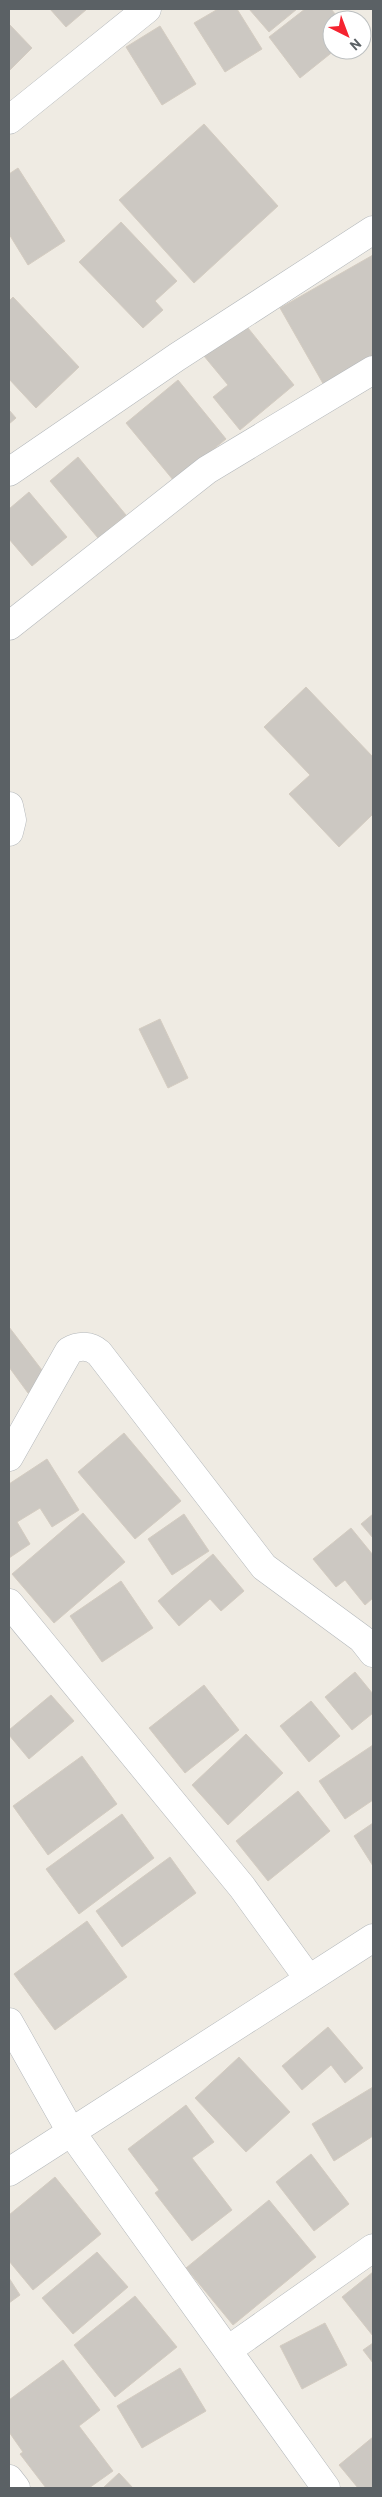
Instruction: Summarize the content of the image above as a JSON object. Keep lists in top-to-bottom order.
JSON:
{
  "north": "bottom right"
}
